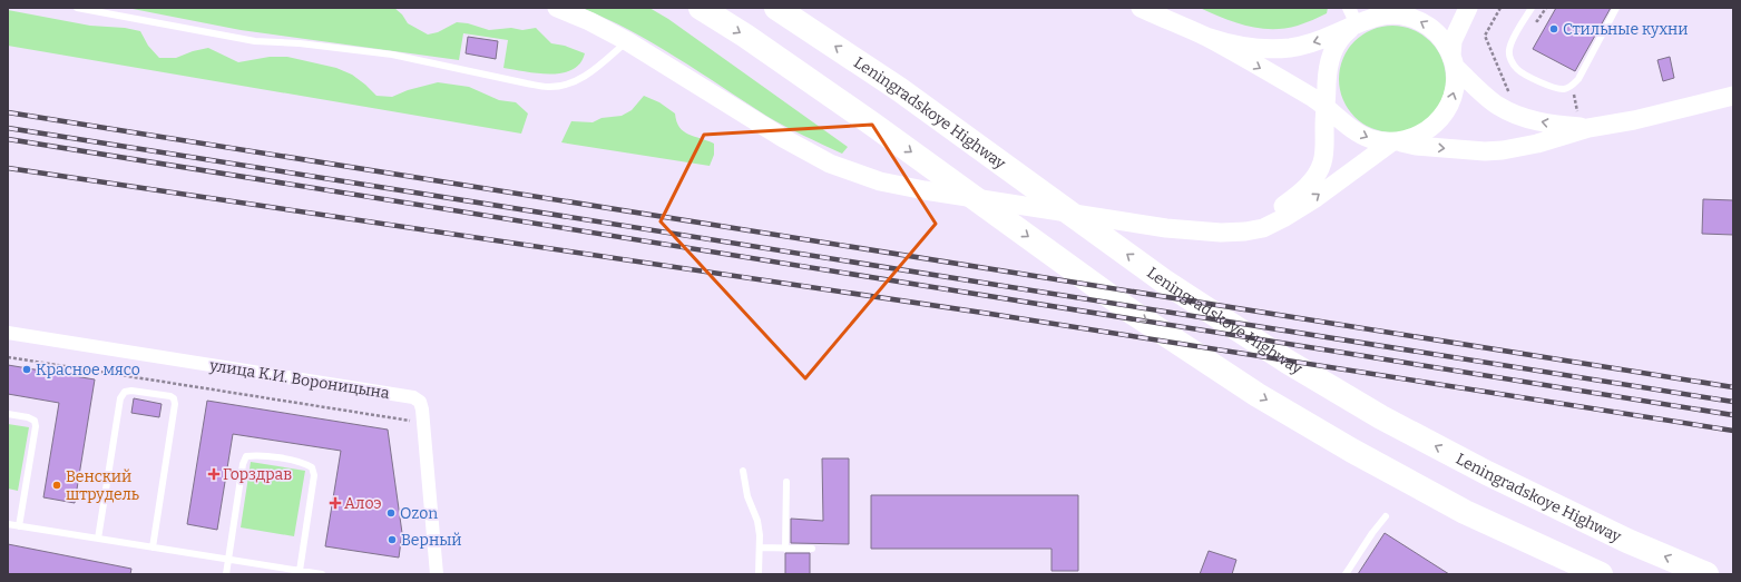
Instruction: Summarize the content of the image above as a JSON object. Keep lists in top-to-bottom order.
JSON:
{
  "streets": {
    "highway": ["Leningradskoye Highway"],
    "street": ["улица К.И. Вороницына"]
  },
  "places": {
    "other": [
      "Стильные кухни",
      "Красное мясо",
      "Венский штрудель",
      "Ozon",
      "Верный"
    ],
    "health": ["Горздрав", "Алоэ"]
  }
}
